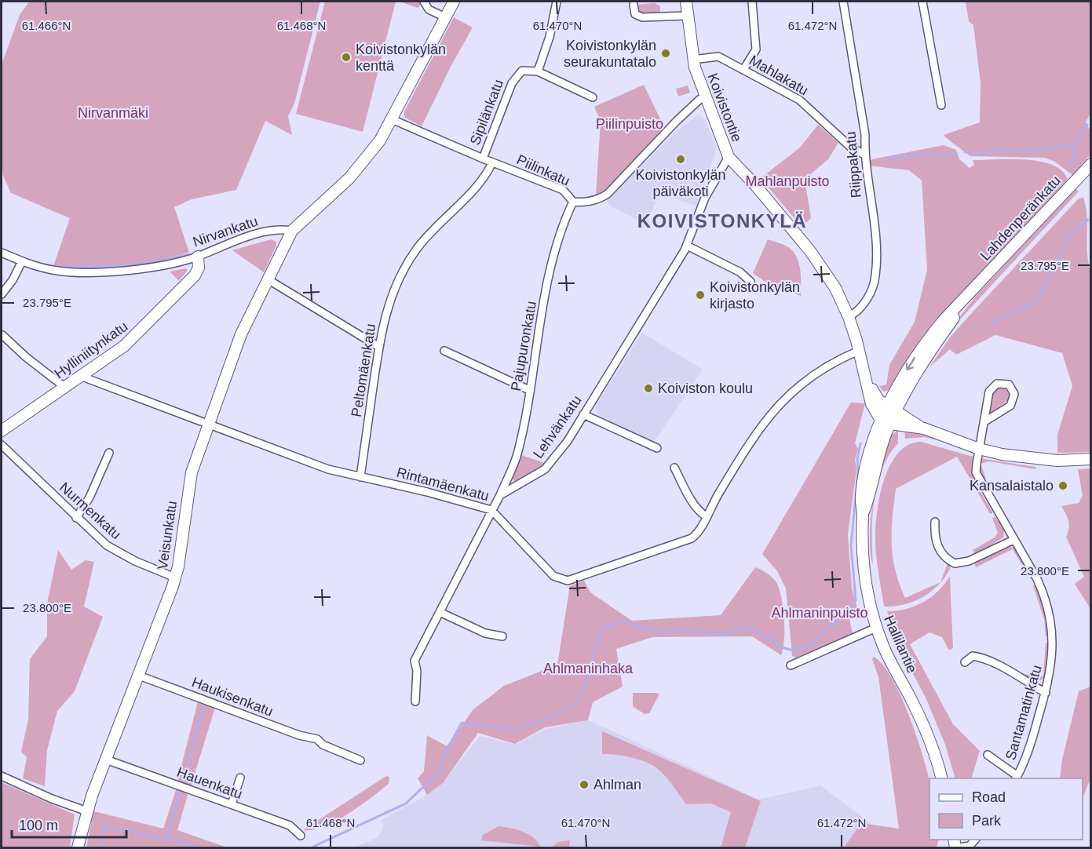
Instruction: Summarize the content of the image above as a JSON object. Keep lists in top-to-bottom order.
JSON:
{
  "streets": {
    "main road": [
      "Koivistontie",
      "Lahdenperänkatu",
      "Hylliniitynkatu",
      "Veisunkatu",
      "Hallilantie"
    ],
    "street": [
      "Mahlakatu",
      "Sipilänkatu",
      "Riippakatu",
      "Piilinkatu",
      "Nirvankatu",
      "Pajupuronkatu",
      "Peltomäenkatu",
      "Lehvänkatu",
      "Rintamäenkatu",
      "Nurmenkatu",
      "Haukisenkatu",
      "Santamatinkatu",
      "Hauenkatu"
    ]
  },
  "crossings": [
    ["Mahlakatu", "Koivistontie"],
    ["Mahlakatu", "Riippakatu"],
    ["Koivistontie", "Riippakatu"],
    ["Koivistontie", "Piilinkatu"],
    ["Koivistontie", "Lahdenperänkatu"],
    ["Koivistontie", "Lehvänkatu"],
    ["Koivistontie", "Rintamäenkatu"],
    ["Koivistontie", "Hallilantie"],
    ["Sipilänkatu", "Piilinkatu"],
    ["Piilinkatu", "Pajupuronkatu"],
    ["Piilinkatu", "Peltomäenkatu"],
    ["Lahdenperänkatu", "Hallilantie"],
    ["Nirvankatu", "Hylliniitynkatu"],
    ["Nirvankatu", "Veisunkatu"],
    ["Pajupuronkatu", "Lehvänkatu"],
    ["Hylliniitynkatu", "Rintamäenkatu"],
    ["Peltomäenkatu", "Rintamäenkatu"],
    ["Lehvänkatu", "Rintamäenkatu"],
    ["Rintamäenkatu", "Veisunkatu"],
    ["Nurmenkatu", "Veisunkatu"],
    ["Veisunkatu", "Haukisenkatu"],
    ["Veisunkatu", "Hauenkatu"]
  ],
  "districts": ["KOIVISTONKYLÄ"],
  "parks": [
    "Nirvanmäki",
    "Piilinpuisto",
    "Mahlanpuisto",
    "Ahlmaninpuisto",
    "Ahlmaninhaka"
  ],
  "places": [
    "Koivistonkylän seurakuntatalo",
    "Koivistonkylän kenttä",
    "Koivistonkylän päiväkoti",
    "Koivistonkylän kirjasto",
    "Koiviston koulu",
    "Kansalaistalo",
    "Ahlman"
  ],
  "legend": ["Road", "Park"],
  "scale_bar": "100 m",
  "coordinates": [
    "61.466°N",
    "61.468°N",
    "61.470°N",
    "61.472°N",
    "23.795°E",
    "23.800°E"
  ]
}
